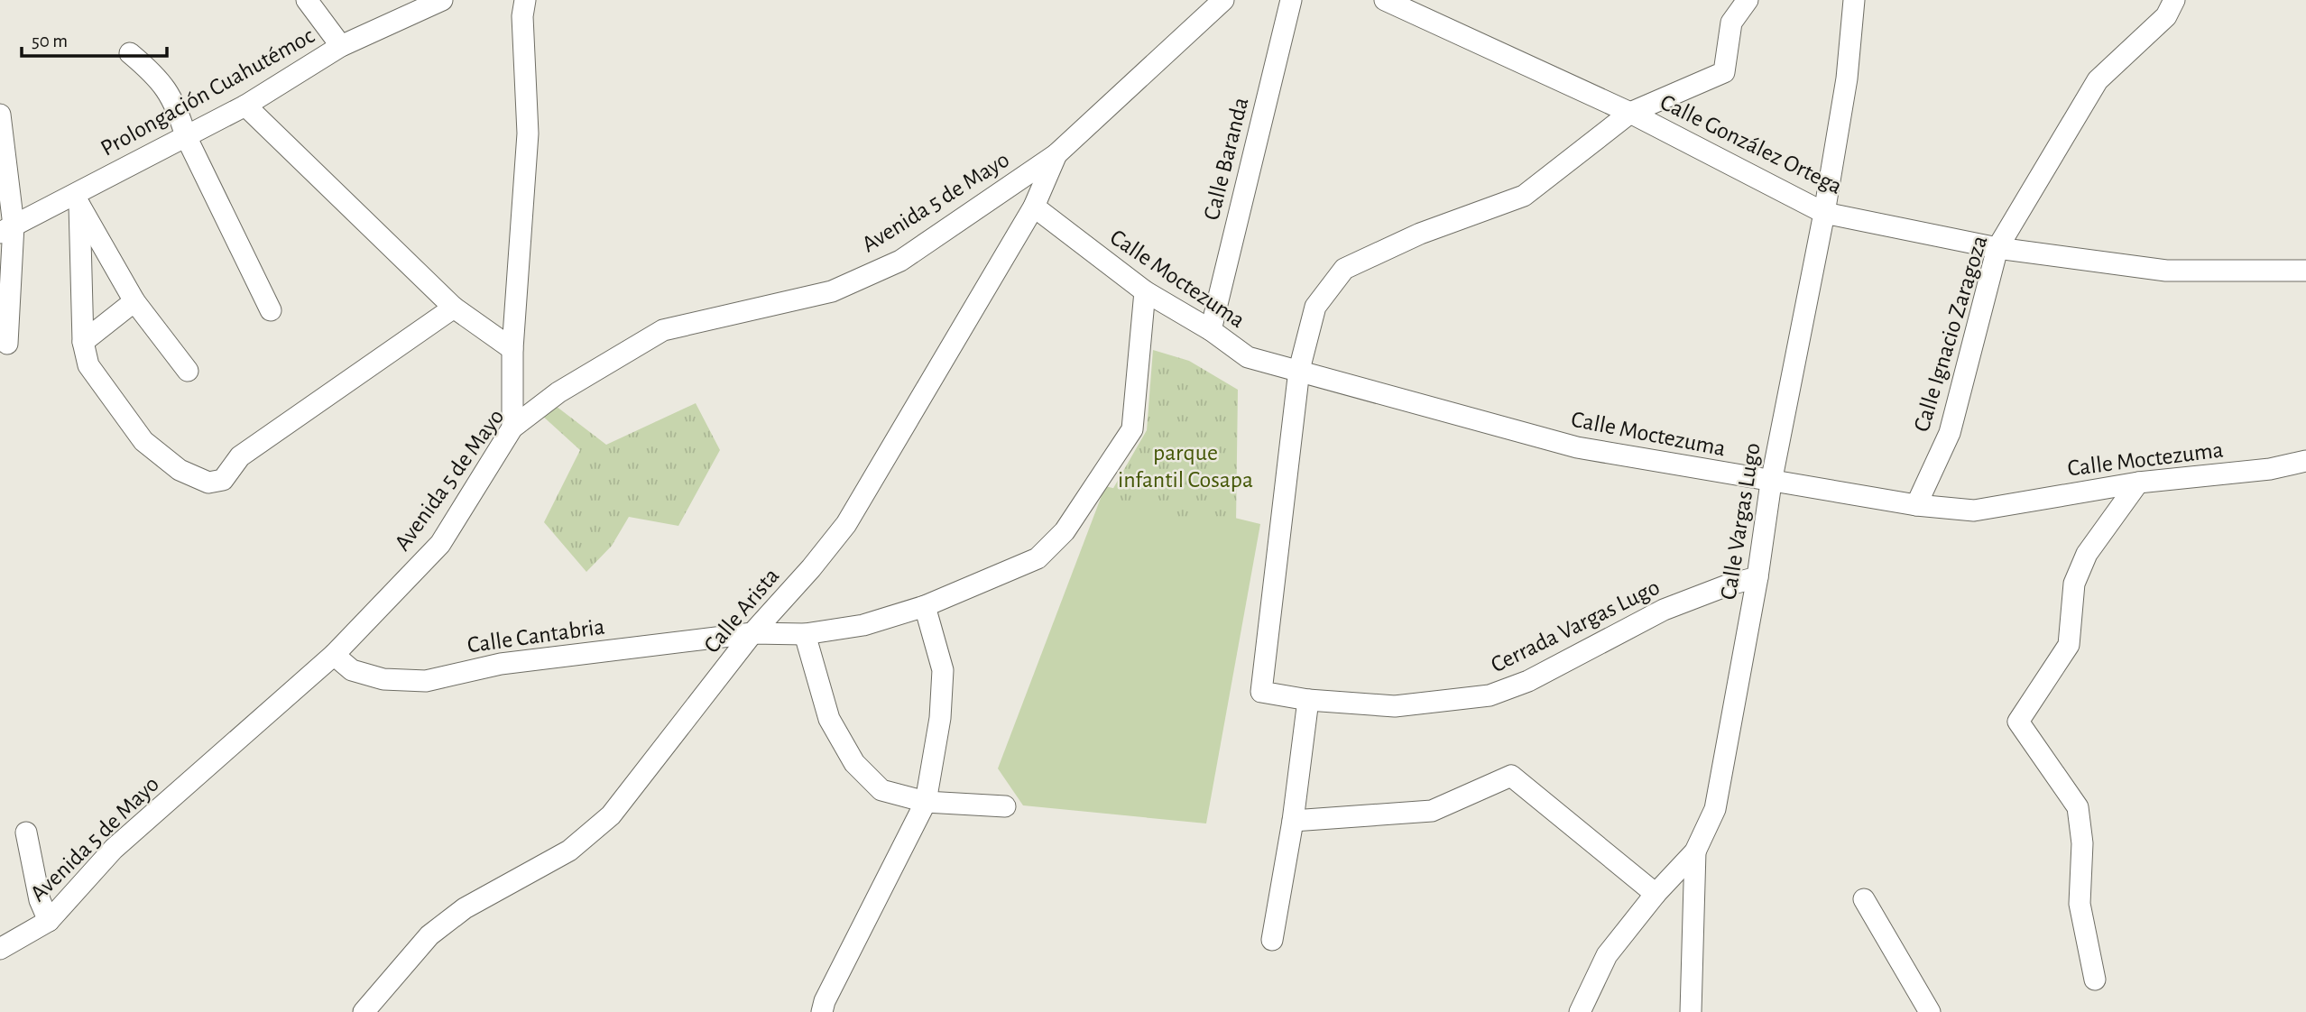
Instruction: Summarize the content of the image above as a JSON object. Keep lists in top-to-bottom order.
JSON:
{
  "streets": {
    "street": [
      "Prolongación Cuahutémoc",
      "Calle González Ortega",
      "Calle Baranda",
      "Avenida 5 de Mayo",
      "Calle Moctezuma",
      "Calle Ignacio Zaragoza",
      "Calle Vargas Lugo",
      "Calle Arista",
      "Cerrada Vargas Lugo",
      "Calle Cantabria"
    ]
  },
  "crossings": [
    ["Calle González Ortega", "Calle Ignacio Zaragoza"],
    ["Calle González Ortega", "Calle Vargas Lugo"],
    ["Calle Baranda", "Calle Moctezuma"],
    ["Avenida 5 de Mayo", "Calle Arista"],
    ["Avenida 5 de Mayo", "Calle Cantabria"],
    ["Calle Moctezuma", "Calle Ignacio Zaragoza"],
    ["Calle Moctezuma", "Calle Vargas Lugo"],
    ["Calle Moctezuma", "Calle Arista"],
    ["Calle Moctezuma", "Cerrada Vargas Lugo"],
    ["Calle Moctezuma", "Calle Cantabria"],
    ["Calle Vargas Lugo", "Cerrada Vargas Lugo"],
    ["Calle Arista", "Calle Cantabria"]
  ],
  "parks": ["parque infantil Cosapa"],
  "scale_bar": "50 m"
}
